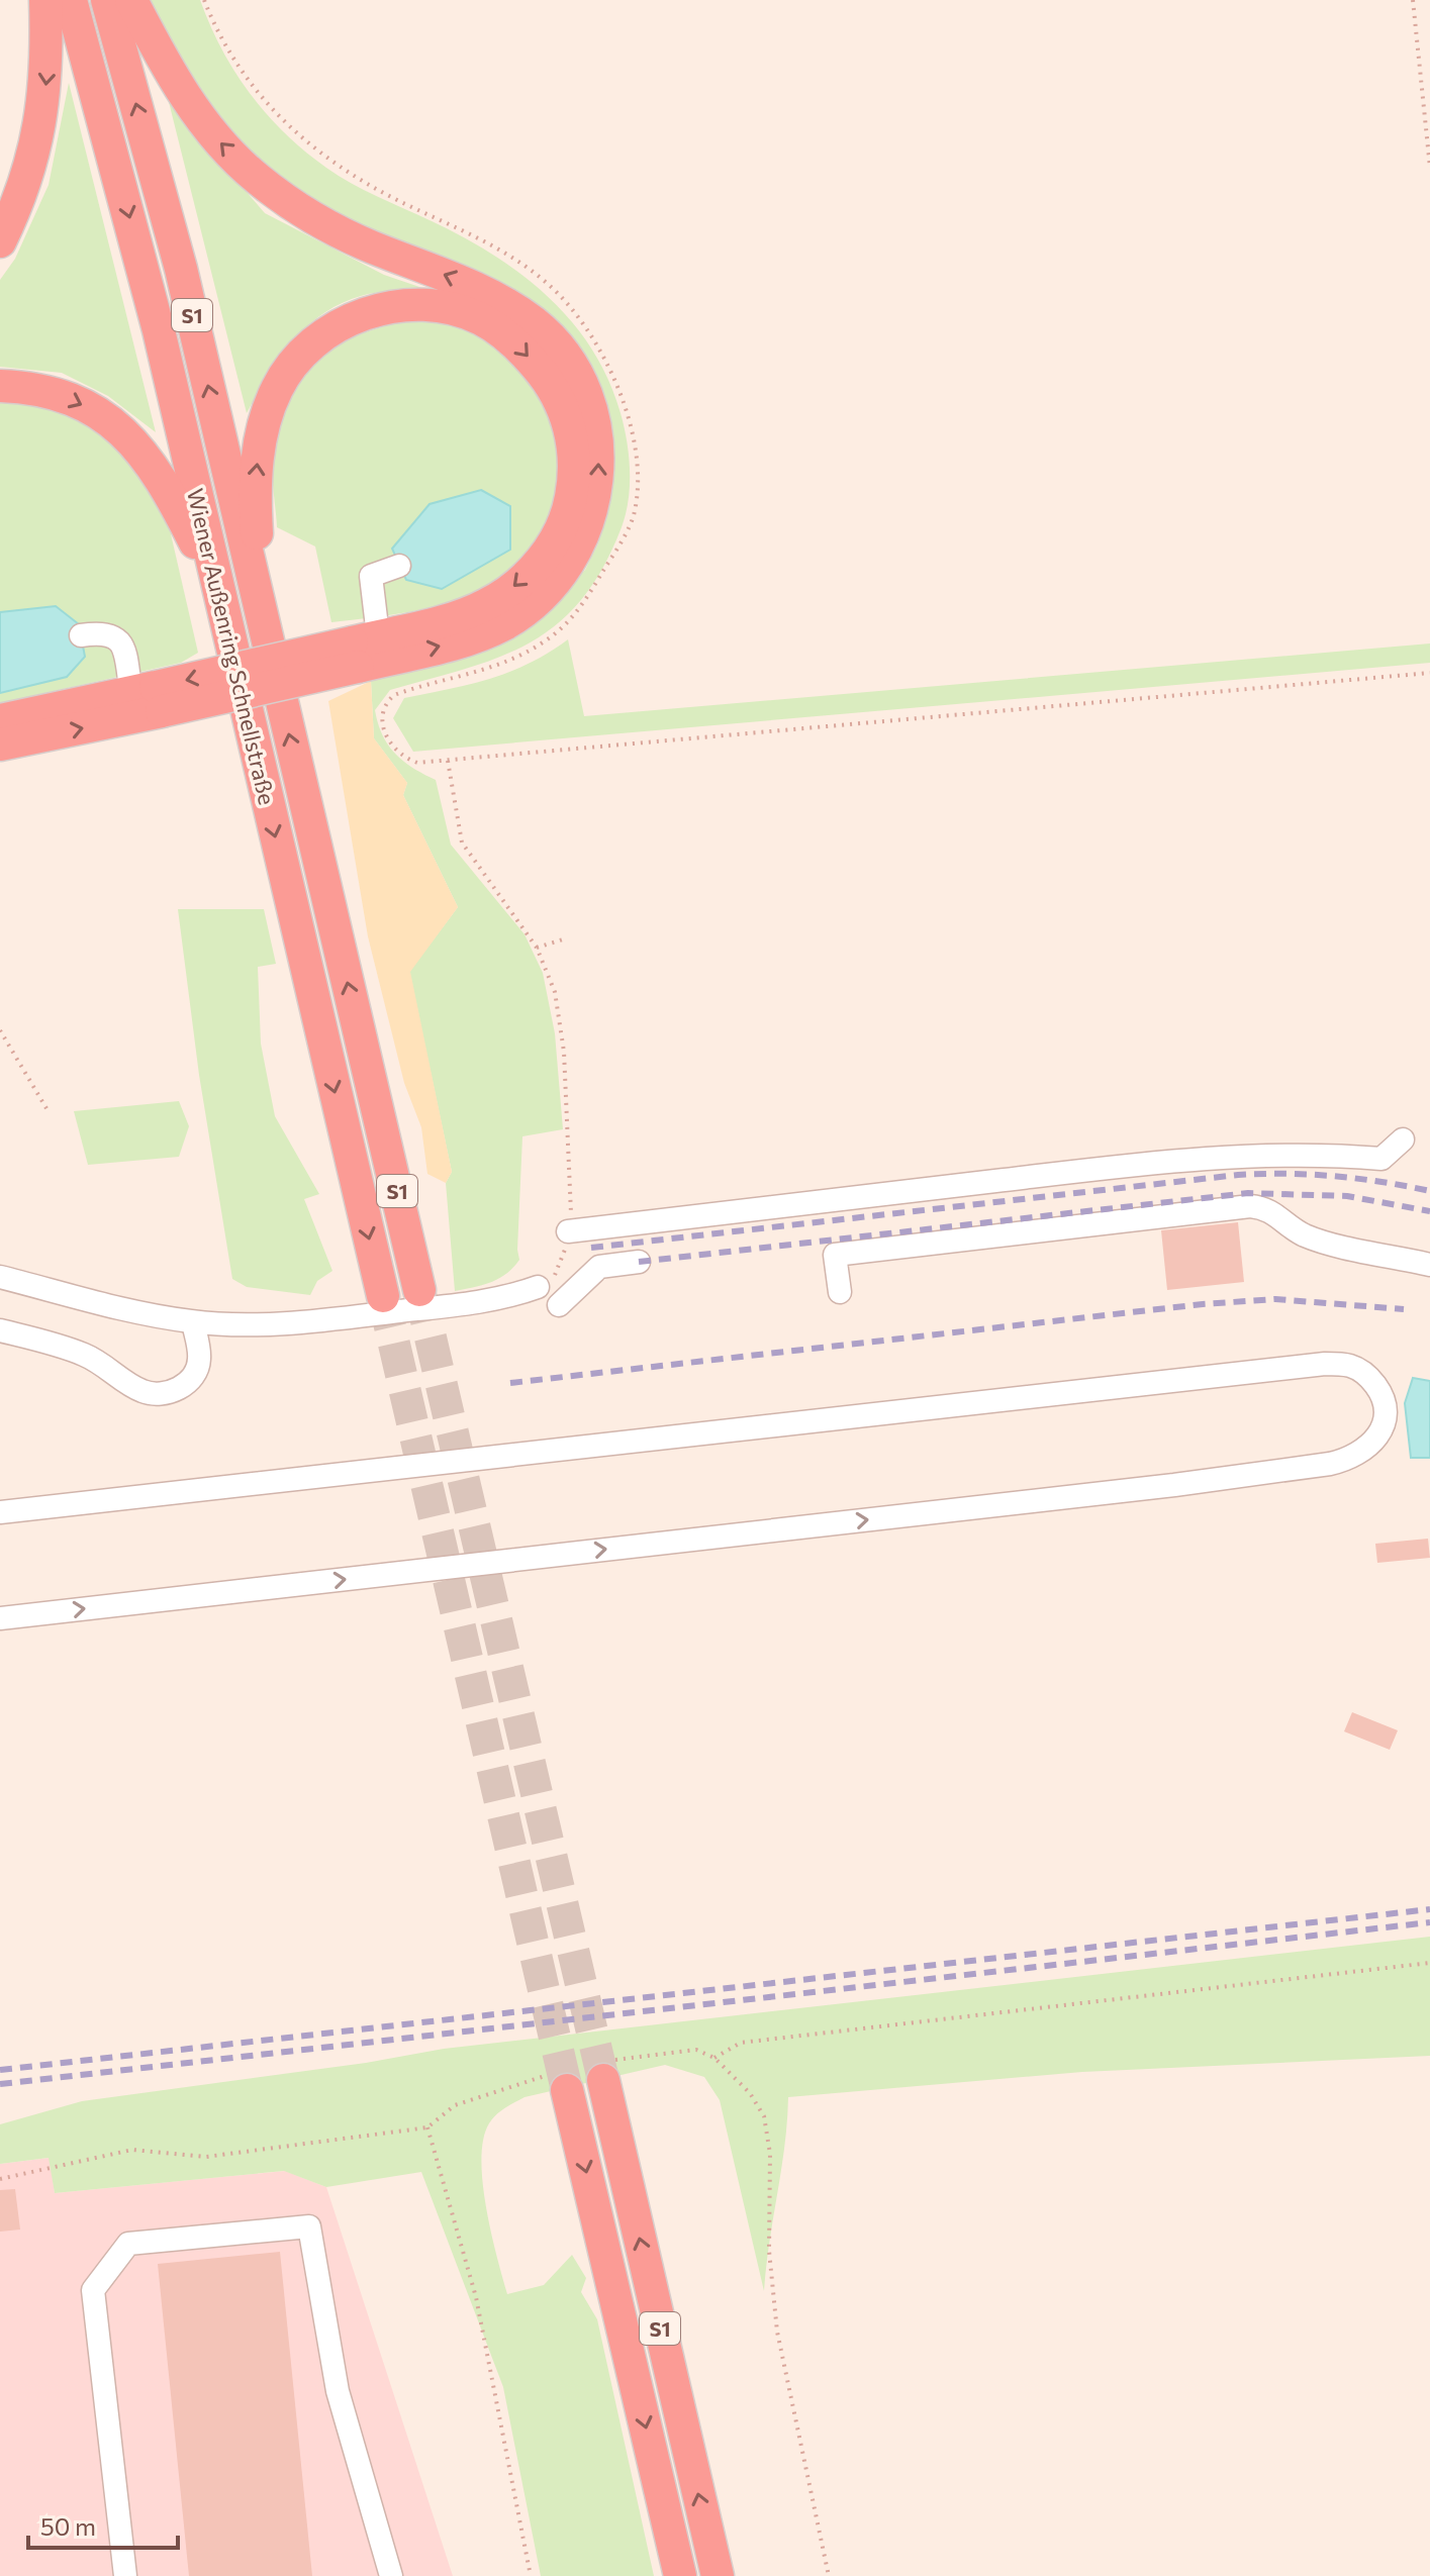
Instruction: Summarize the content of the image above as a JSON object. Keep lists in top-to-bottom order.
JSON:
{
  "streets": {
    "highway": ["S1", "Wiener Außenring Schnellstraße"]
  },
  "scale_bar": "50 m"
}
